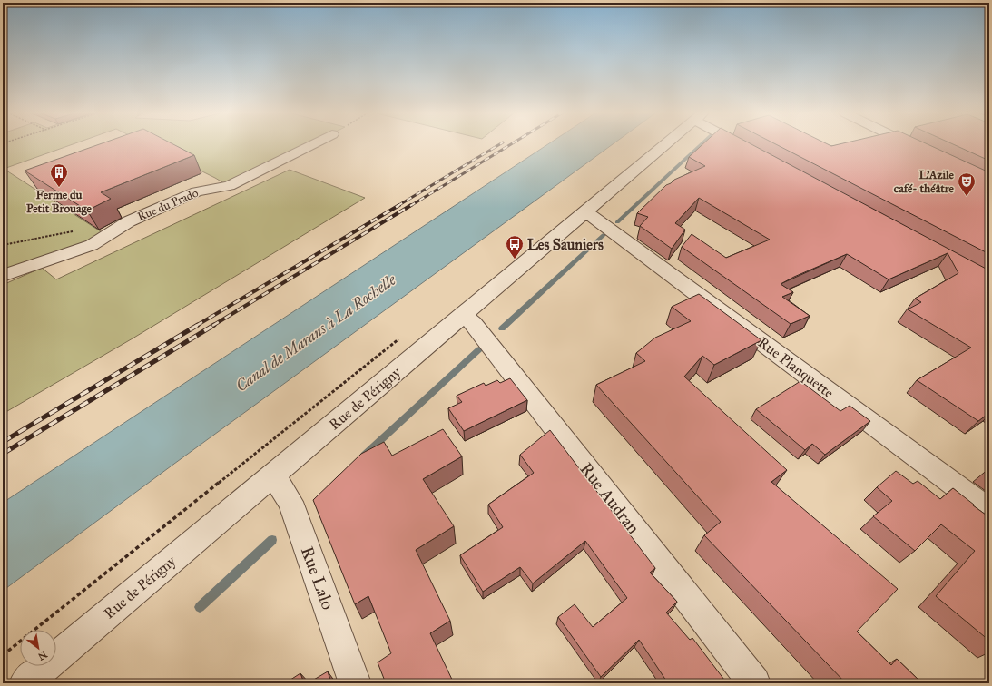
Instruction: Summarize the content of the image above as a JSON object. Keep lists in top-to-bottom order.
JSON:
{
  "streets": {
    "street": [
      "Rue du Prado",
      "Rue Planquette",
      "Rue de Périgny",
      "Rue Audran",
      "Rue Lalo"
    ]
  },
  "crossings": [
    ["Rue Planquette", "Rue de Périgny"],
    ["Rue de Périgny", "Rue Audran"],
    ["Rue de Périgny", "Rue Lalo"]
  ],
  "water": ["Canal de Marans à La Rochelle"],
  "places": {
    "building": ["Ferme du Petit Brouage"],
    "theatre": ["L'Azile café- théâtre"],
    "bus stop": ["Les Sauniers"]
  },
  "north": "bottom right"
}
